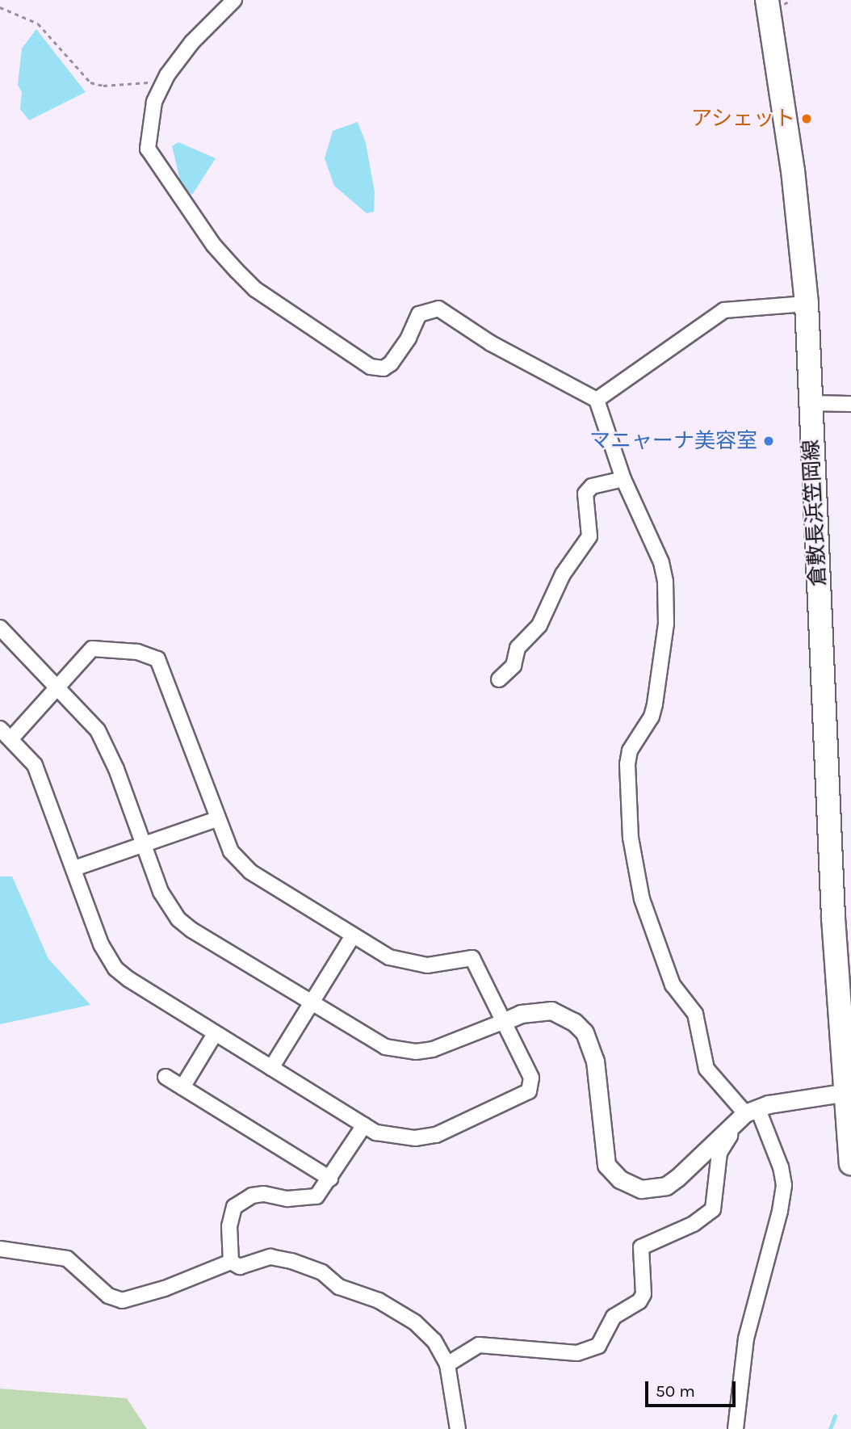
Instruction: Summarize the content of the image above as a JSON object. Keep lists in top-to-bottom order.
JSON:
{
  "streets": {
    "main road": ["倉敷長浜笠岡線"]
  },
  "places": ["アシェット", "マニャーナ美容室"],
  "scale_bar": "50 m"
}
